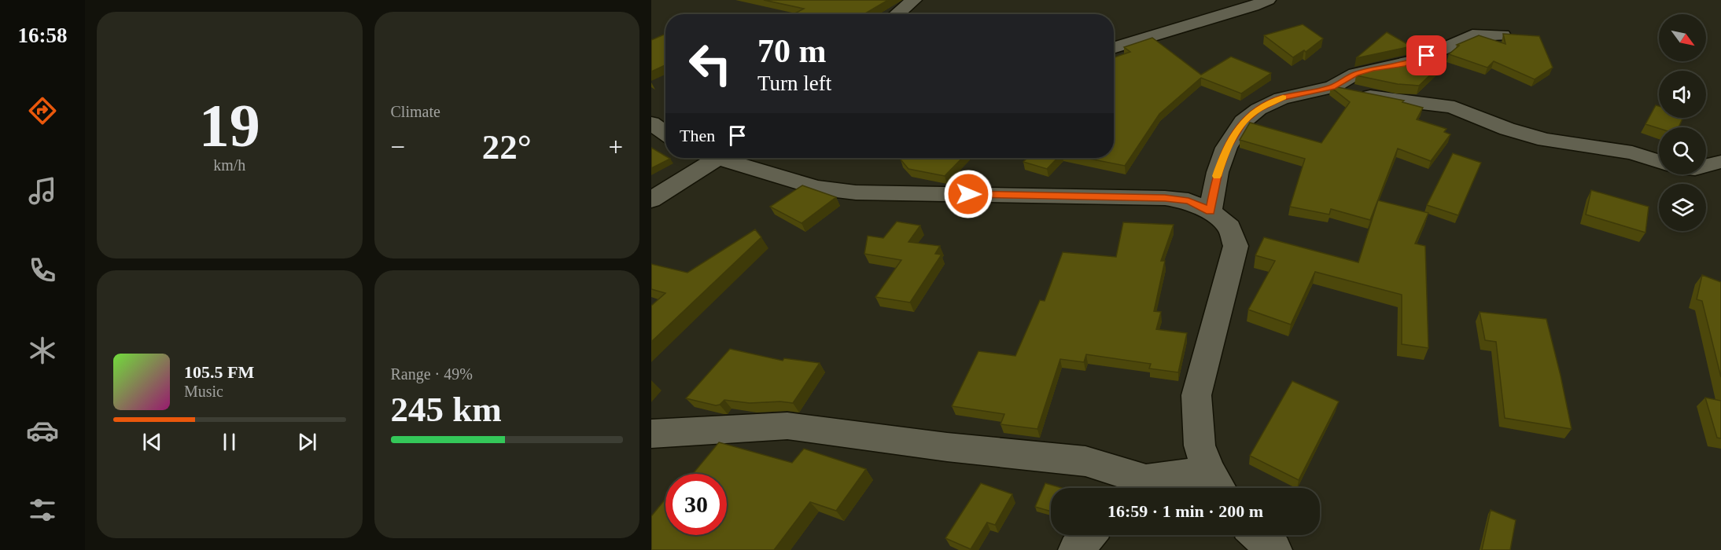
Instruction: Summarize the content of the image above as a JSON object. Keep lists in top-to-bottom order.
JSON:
{
  "north": "bottom right",
  "page": {
    "tabs": "16:58",
    "tile": [
      ["19", "km/h"],
      "Climate",
      ["Range · 49%", "245 km"]
    ],
    "turn": ["70 m", "Turn left"],
    "then": "Then",
    "heat": ["−", "22°", "+"],
    "song": ["105.5 FM", "Music"],
    "limit": "30",
    "trip": "16:59 · 1 min · 200 m"
  }
}
